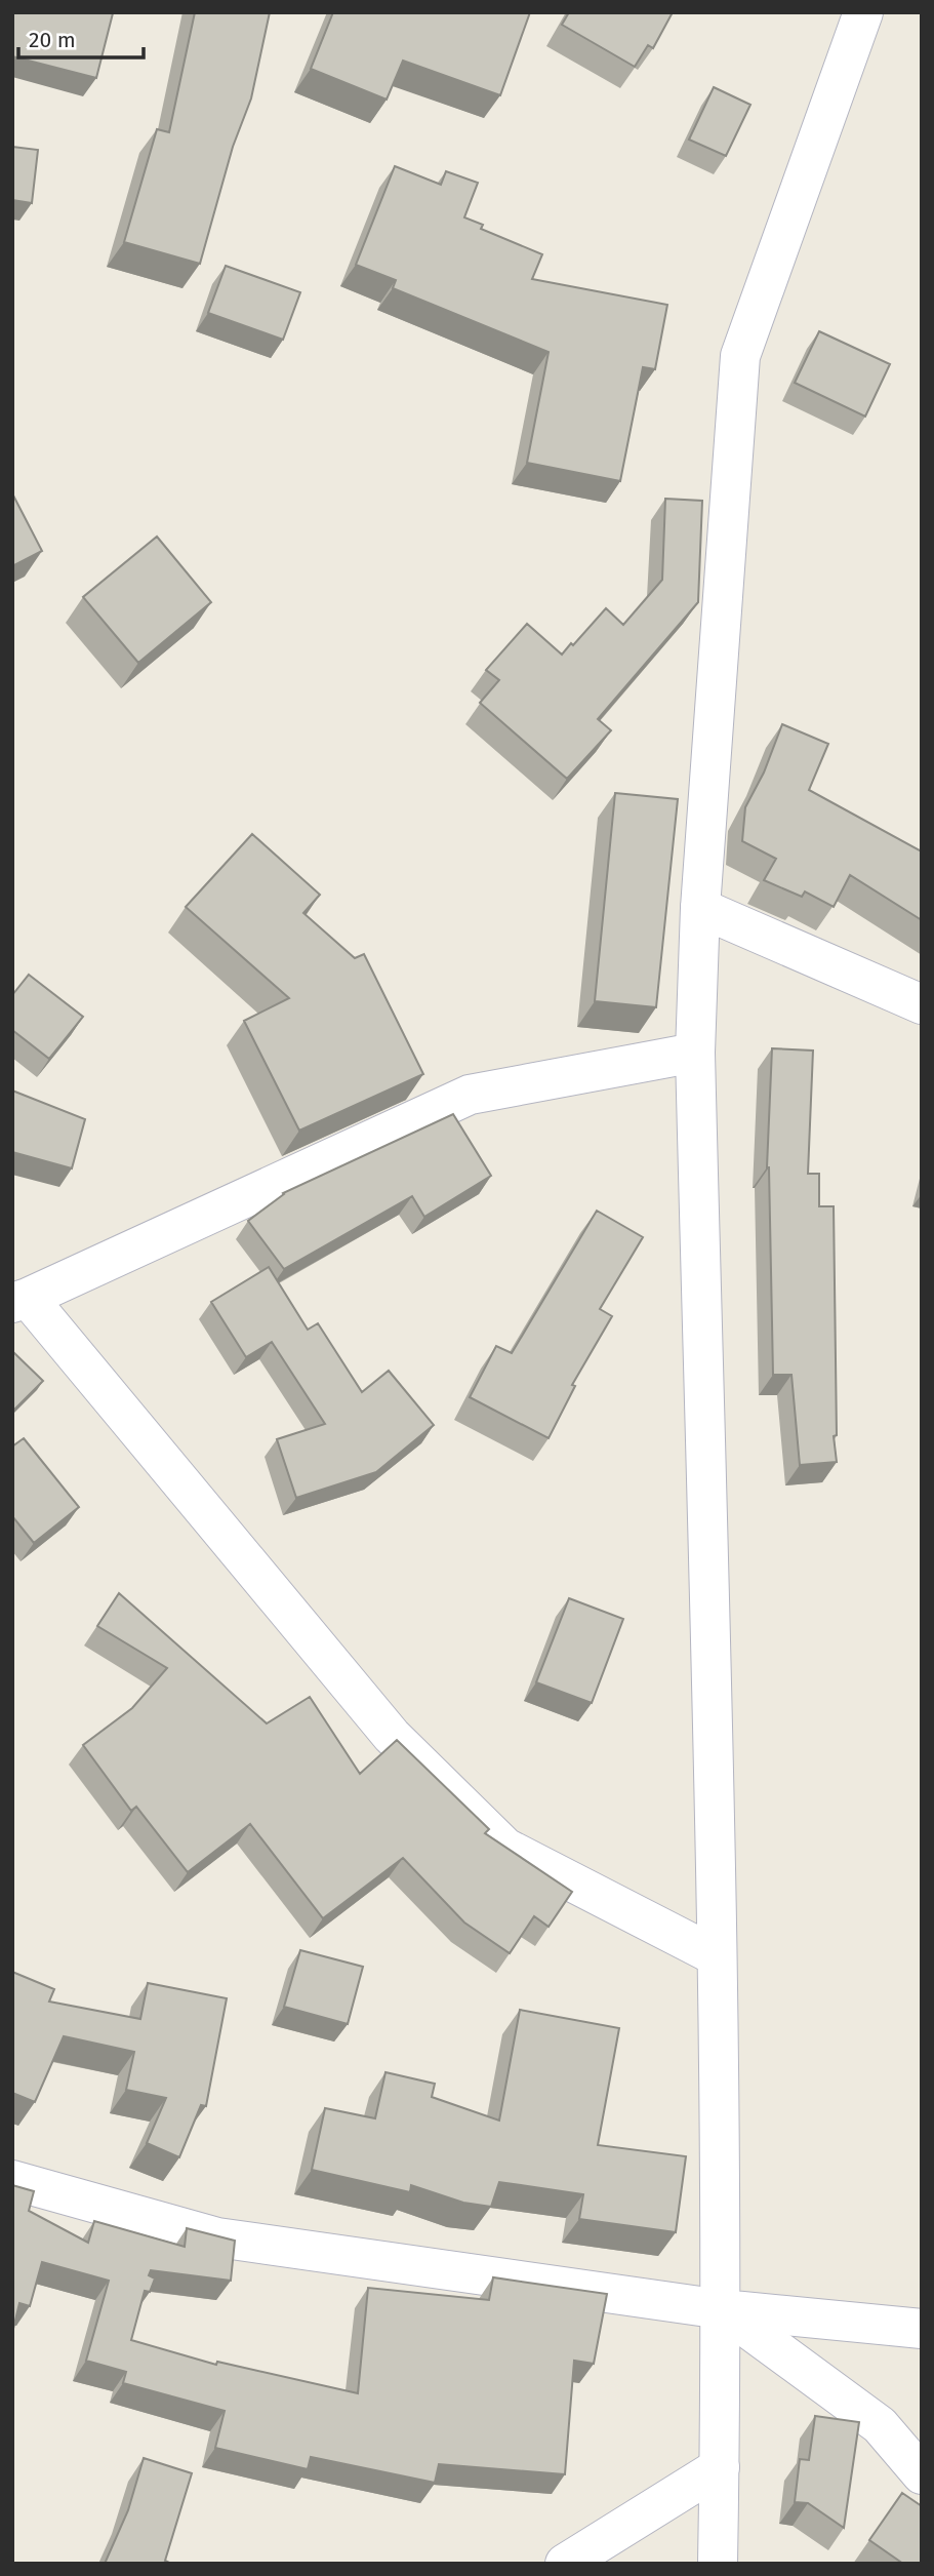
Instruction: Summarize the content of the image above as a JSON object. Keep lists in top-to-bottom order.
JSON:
{
  "scale_bar": "20 m"
}
